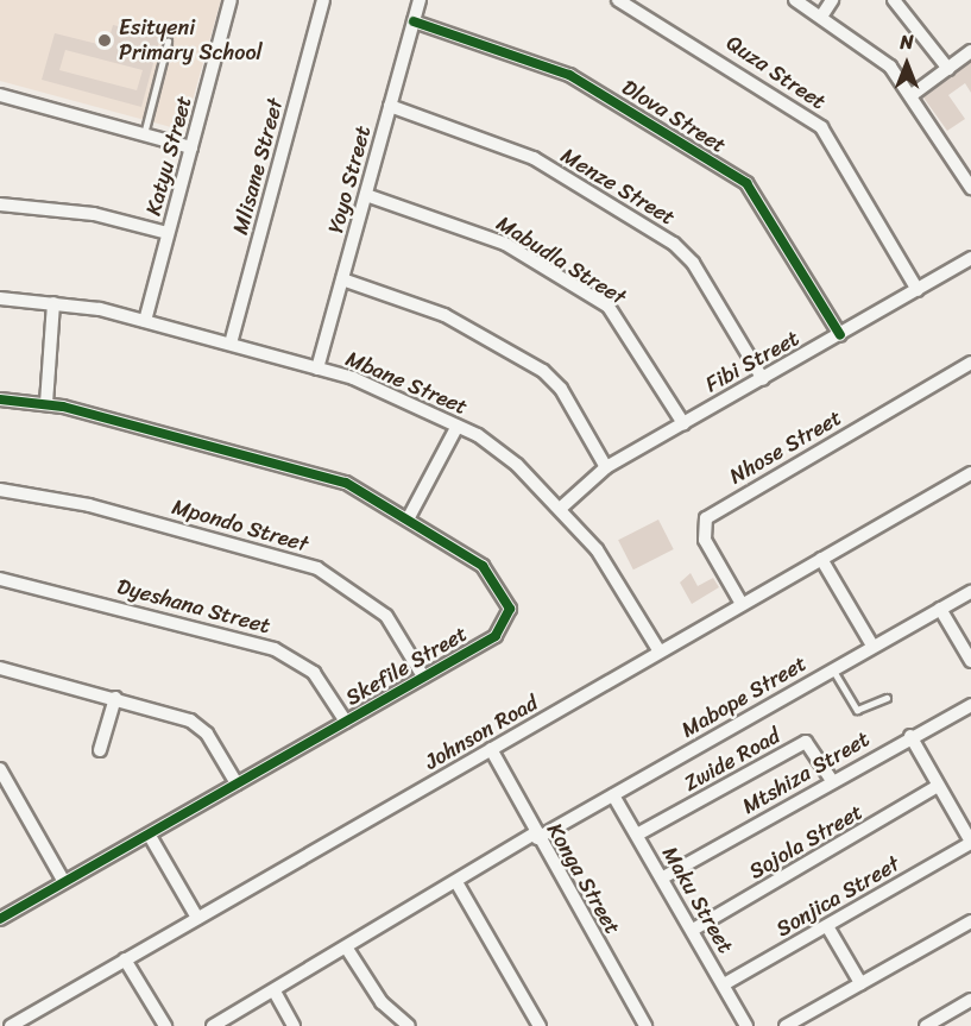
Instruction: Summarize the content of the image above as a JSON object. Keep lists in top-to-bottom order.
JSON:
{
  "streets": {
    "street": [
      "Quza Street",
      "Dlova Street",
      "Katyu Street",
      "Mlisane Street",
      "Yoyo Street",
      "Menze Street",
      "Mabudla Street",
      "Fibi Street",
      "Mbane Street",
      "Nhose Street",
      "Mpondo Street",
      "Dyeshana Street",
      "Skefile Street",
      "Mabope Street",
      "Johnson Road",
      "Zwide Road",
      "Mtshiza Street",
      "Sojola Street",
      "Konga Street",
      "Sonjica Street",
      "Maku Street"
    ]
  },
  "crossings": [
    ["Quza Street", "Fibi Street"],
    ["Dlova Street", "Yoyo Street"],
    ["Dlova Street", "Fibi Street"],
    ["Katyu Street", "Mbane Street"],
    ["Mlisane Street", "Mbane Street"],
    ["Yoyo Street", "Menze Street"],
    ["Yoyo Street", "Mabudla Street"],
    ["Yoyo Street", "Mbane Street"],
    ["Menze Street", "Fibi Street"],
    ["Mabudla Street", "Fibi Street"],
    ["Fibi Street", "Mbane Street"],
    ["Mbane Street", "Johnson Road"],
    ["Nhose Street", "Johnson Road"],
    ["Mpondo Street", "Skefile Street"],
    ["Dyeshana Street", "Skefile Street"],
    ["Mabope Street", "Konga Street"],
    ["Mabope Street", "Maku Street"],
    ["Johnson Road", "Konga Street"],
    ["Zwide Road", "Mtshiza Street"],
    ["Zwide Road", "Maku Street"],
    ["Mtshiza Street", "Maku Street"],
    ["Sojola Street", "Maku Street"],
    ["Sonjica Street", "Maku Street"]
  ],
  "places": ["Esityeni Primary School"],
  "north": "top"
}
